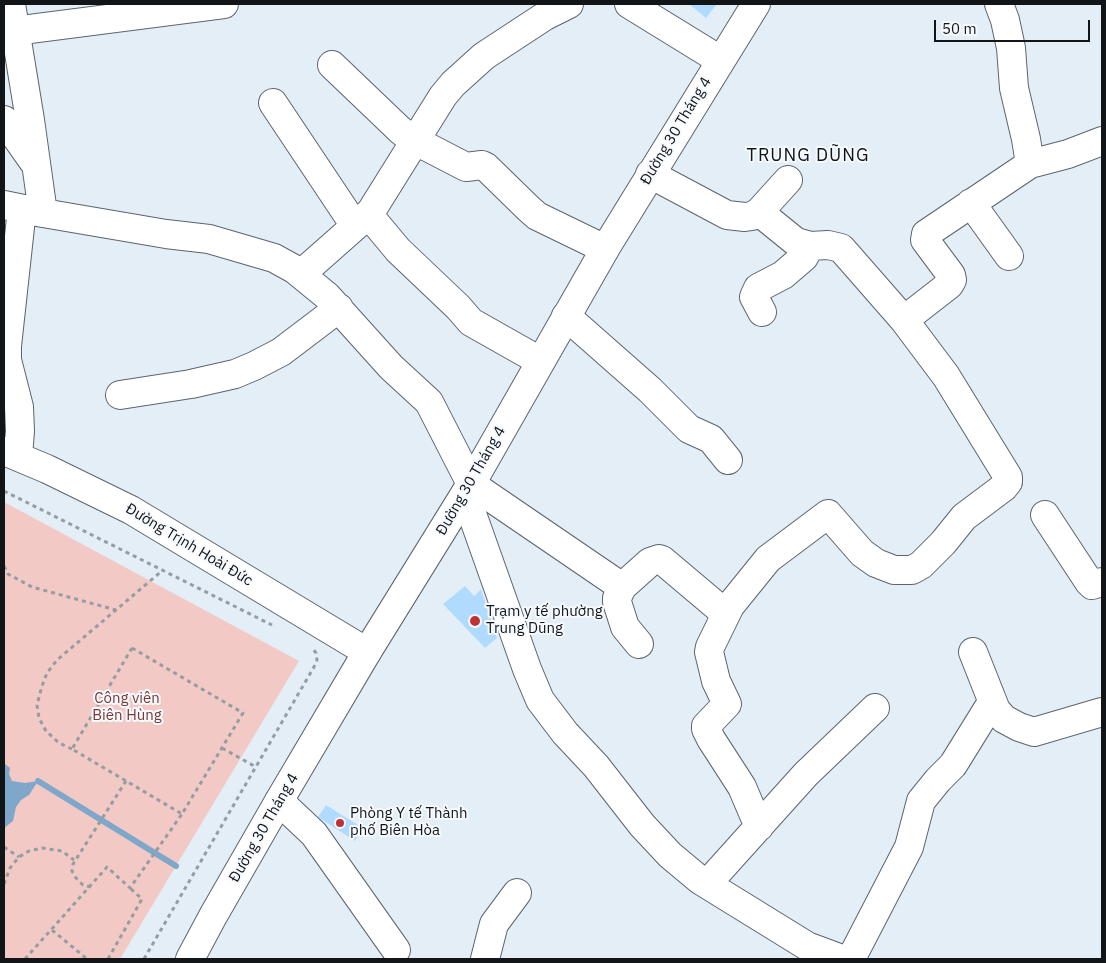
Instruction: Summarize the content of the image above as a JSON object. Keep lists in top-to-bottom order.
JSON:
{
  "streets": {
    "street": ["Đường 30 Tháng 4", "Đường Trịnh Hoài Đức"]
  },
  "crossings": [
    ["Đường 30 Tháng 4", "Đường Trịnh Hoài Đức"]
  ],
  "districts": ["TRUNG DŨNG"],
  "parks": ["Công viên Biên Hùng"],
  "places": ["Trạm y tế phường Trung Dũng", "Phòng Y tế Thành phố Biên Hòa"],
  "scale_bar": "50 m"
}
